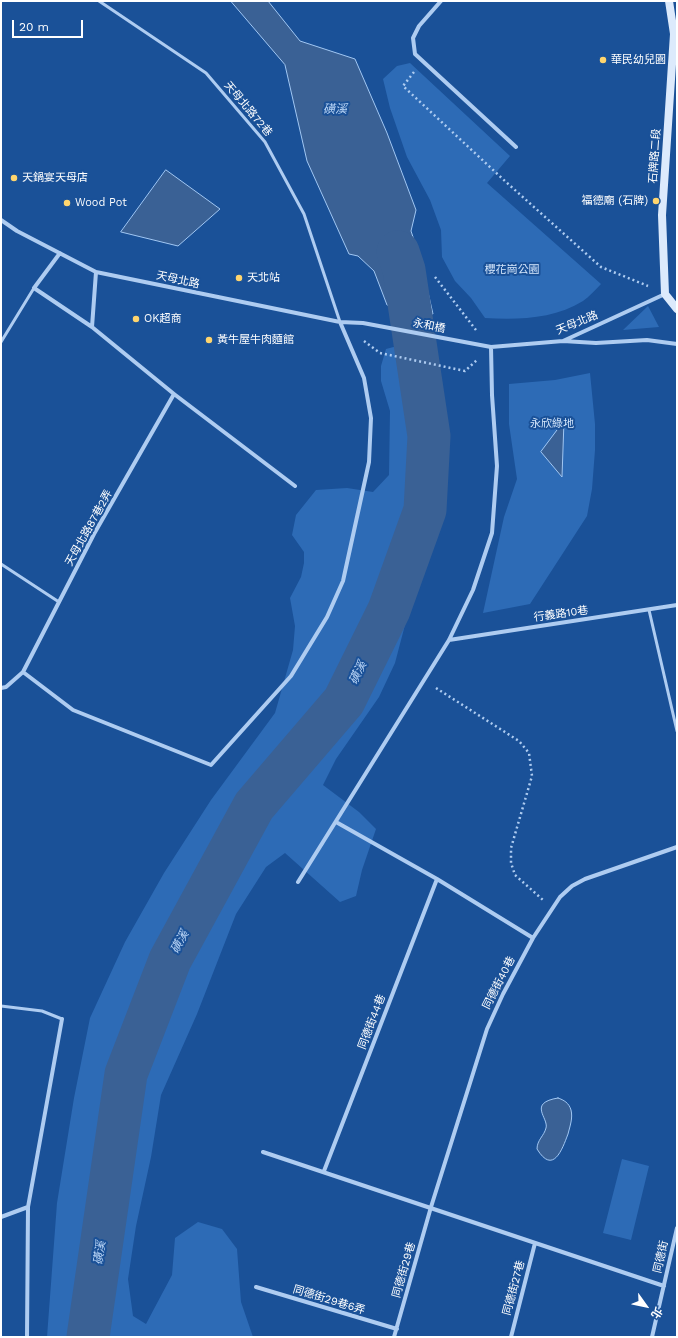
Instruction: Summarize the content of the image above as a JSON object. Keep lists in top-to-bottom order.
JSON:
{
  "streets": {
    "street": [
      "石牌路二段",
      "天母北路",
      "永和橋",
      "天母北路87巷2弄",
      "行義路10巷",
      "同德街40巷",
      "同德街44巷",
      "同德街",
      "同德街29巷",
      "同德街27巷",
      "同德街29巷6弄"
    ],
    "lane": ["天母北路72巷"]
  },
  "crossings": [
    ["天母北路72巷", "天母北路"],
    ["石牌路二段", "天母北路"],
    ["天母北路", "永和橋"],
    ["同德街40巷", "同德街29巷"],
    ["同德街29巷", "同德街29巷6弄"]
  ],
  "water": ["磺溪"],
  "parks": ["櫻花崗公園", "永欣綠地"],
  "places": [
    "華民幼兒園",
    "天鍋宴天母店",
    "福德廟 (石牌)",
    "Wood Pot",
    "天北站",
    "OK超商",
    "黃牛屋牛肉麵館"
  ],
  "scale_bar": "20 m",
  "north": "bottom right"
}
